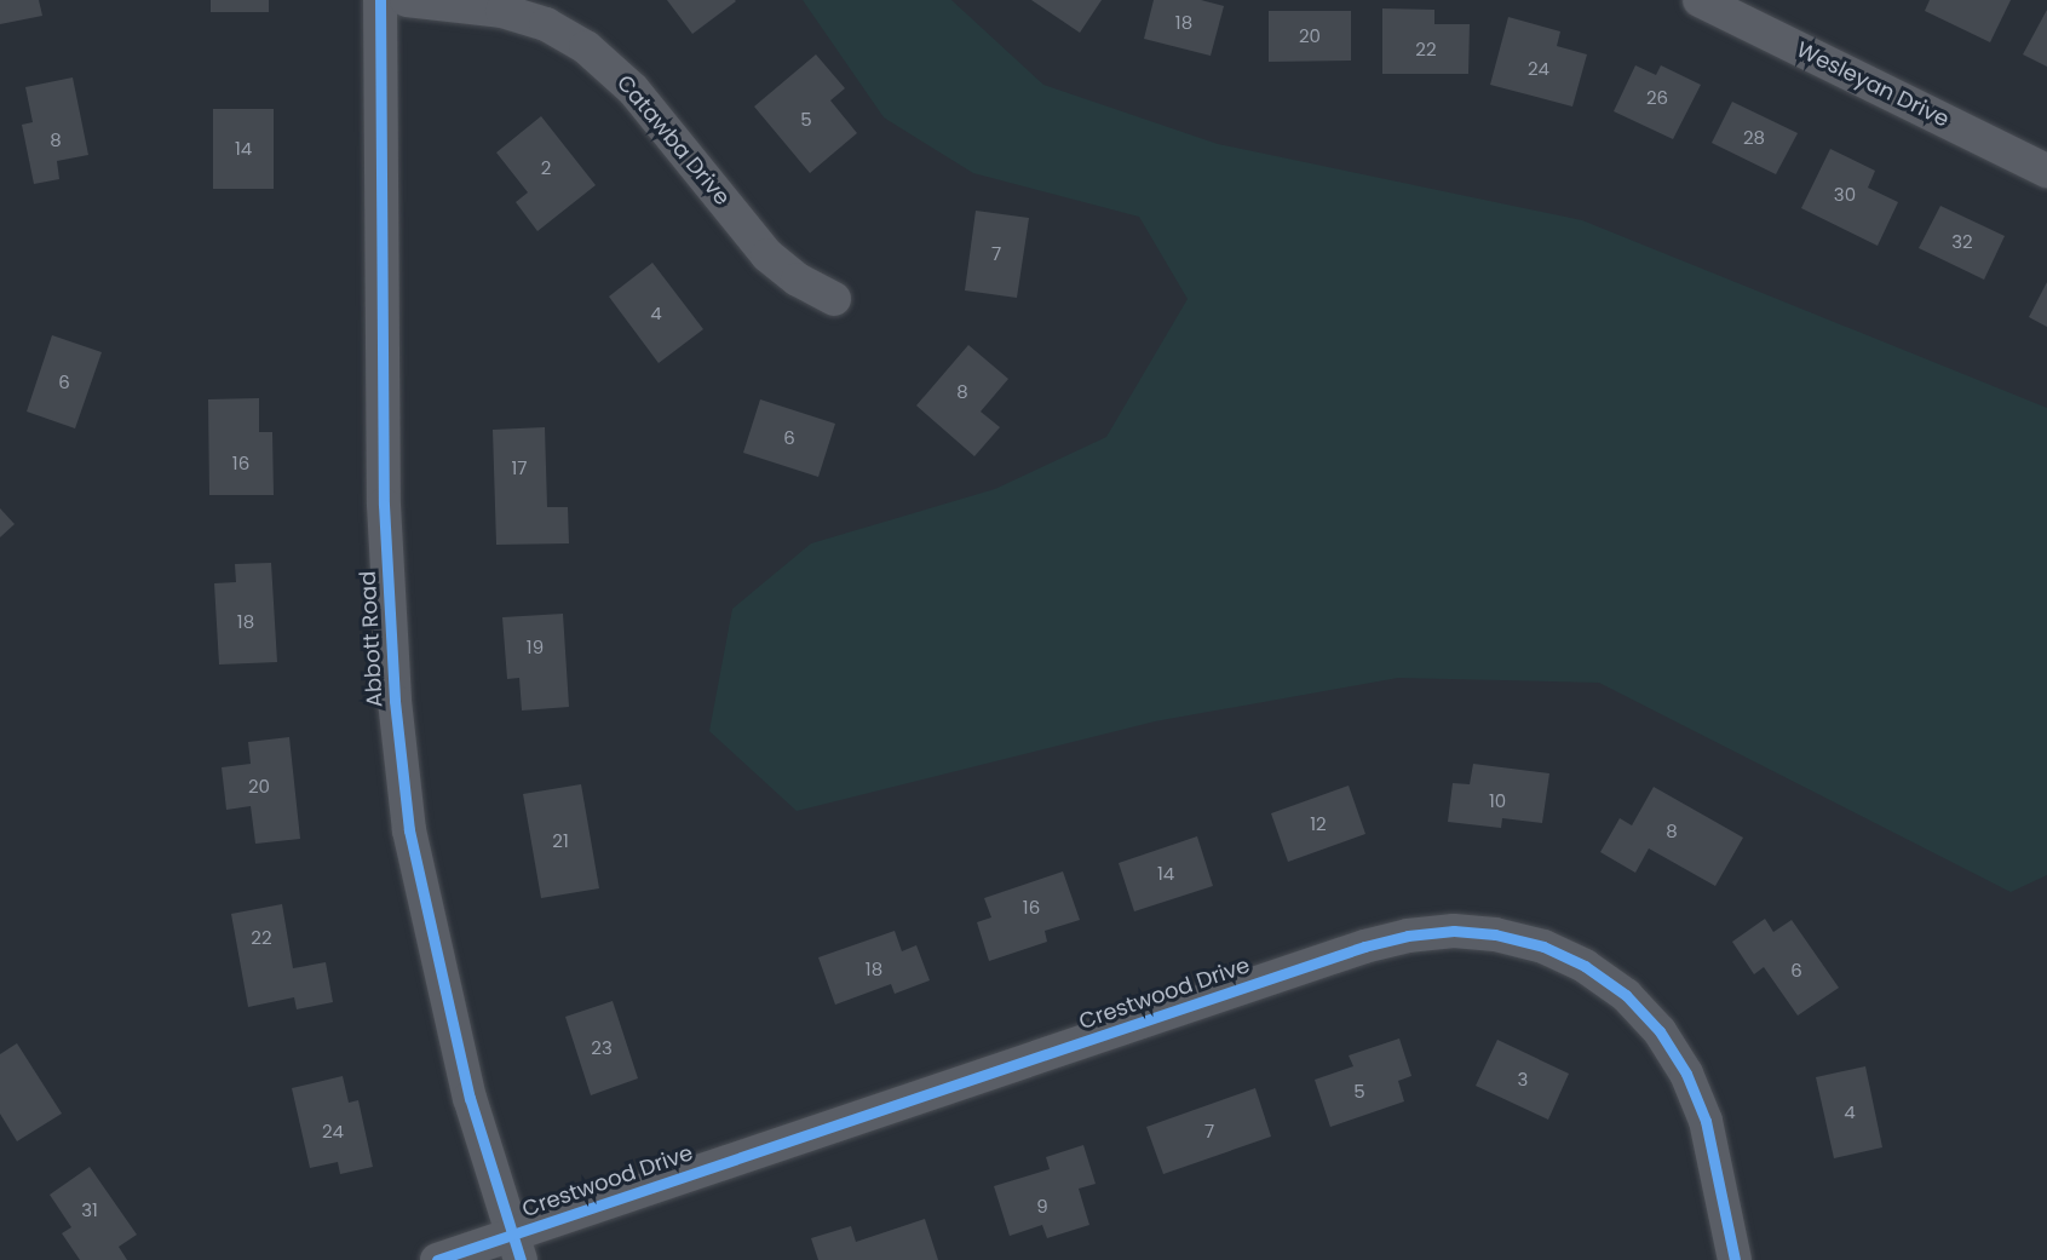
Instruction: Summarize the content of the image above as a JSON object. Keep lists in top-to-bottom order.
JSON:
{
  "streets": {
    "street": [
      "Wesleyan Drive",
      "Catawba Drive",
      "Abbott Road",
      "Crestwood Drive"
    ]
  },
  "crossings": [
    ["Abbott Road", "Crestwood Drive"]
  ],
  "house_numbers": [
    "18",
    "20",
    "22",
    "24",
    "26",
    "5",
    "28",
    "8",
    "14",
    "2",
    "30",
    "32",
    "7",
    "4",
    "6",
    "8",
    "6",
    "16",
    "17",
    "18",
    "19",
    "20",
    "10",
    "12",
    "8",
    "21",
    "14",
    "16",
    "22",
    "18",
    "6",
    "23",
    "3",
    "5",
    "4",
    "24",
    "7",
    "9",
    "31"
  ]
}
